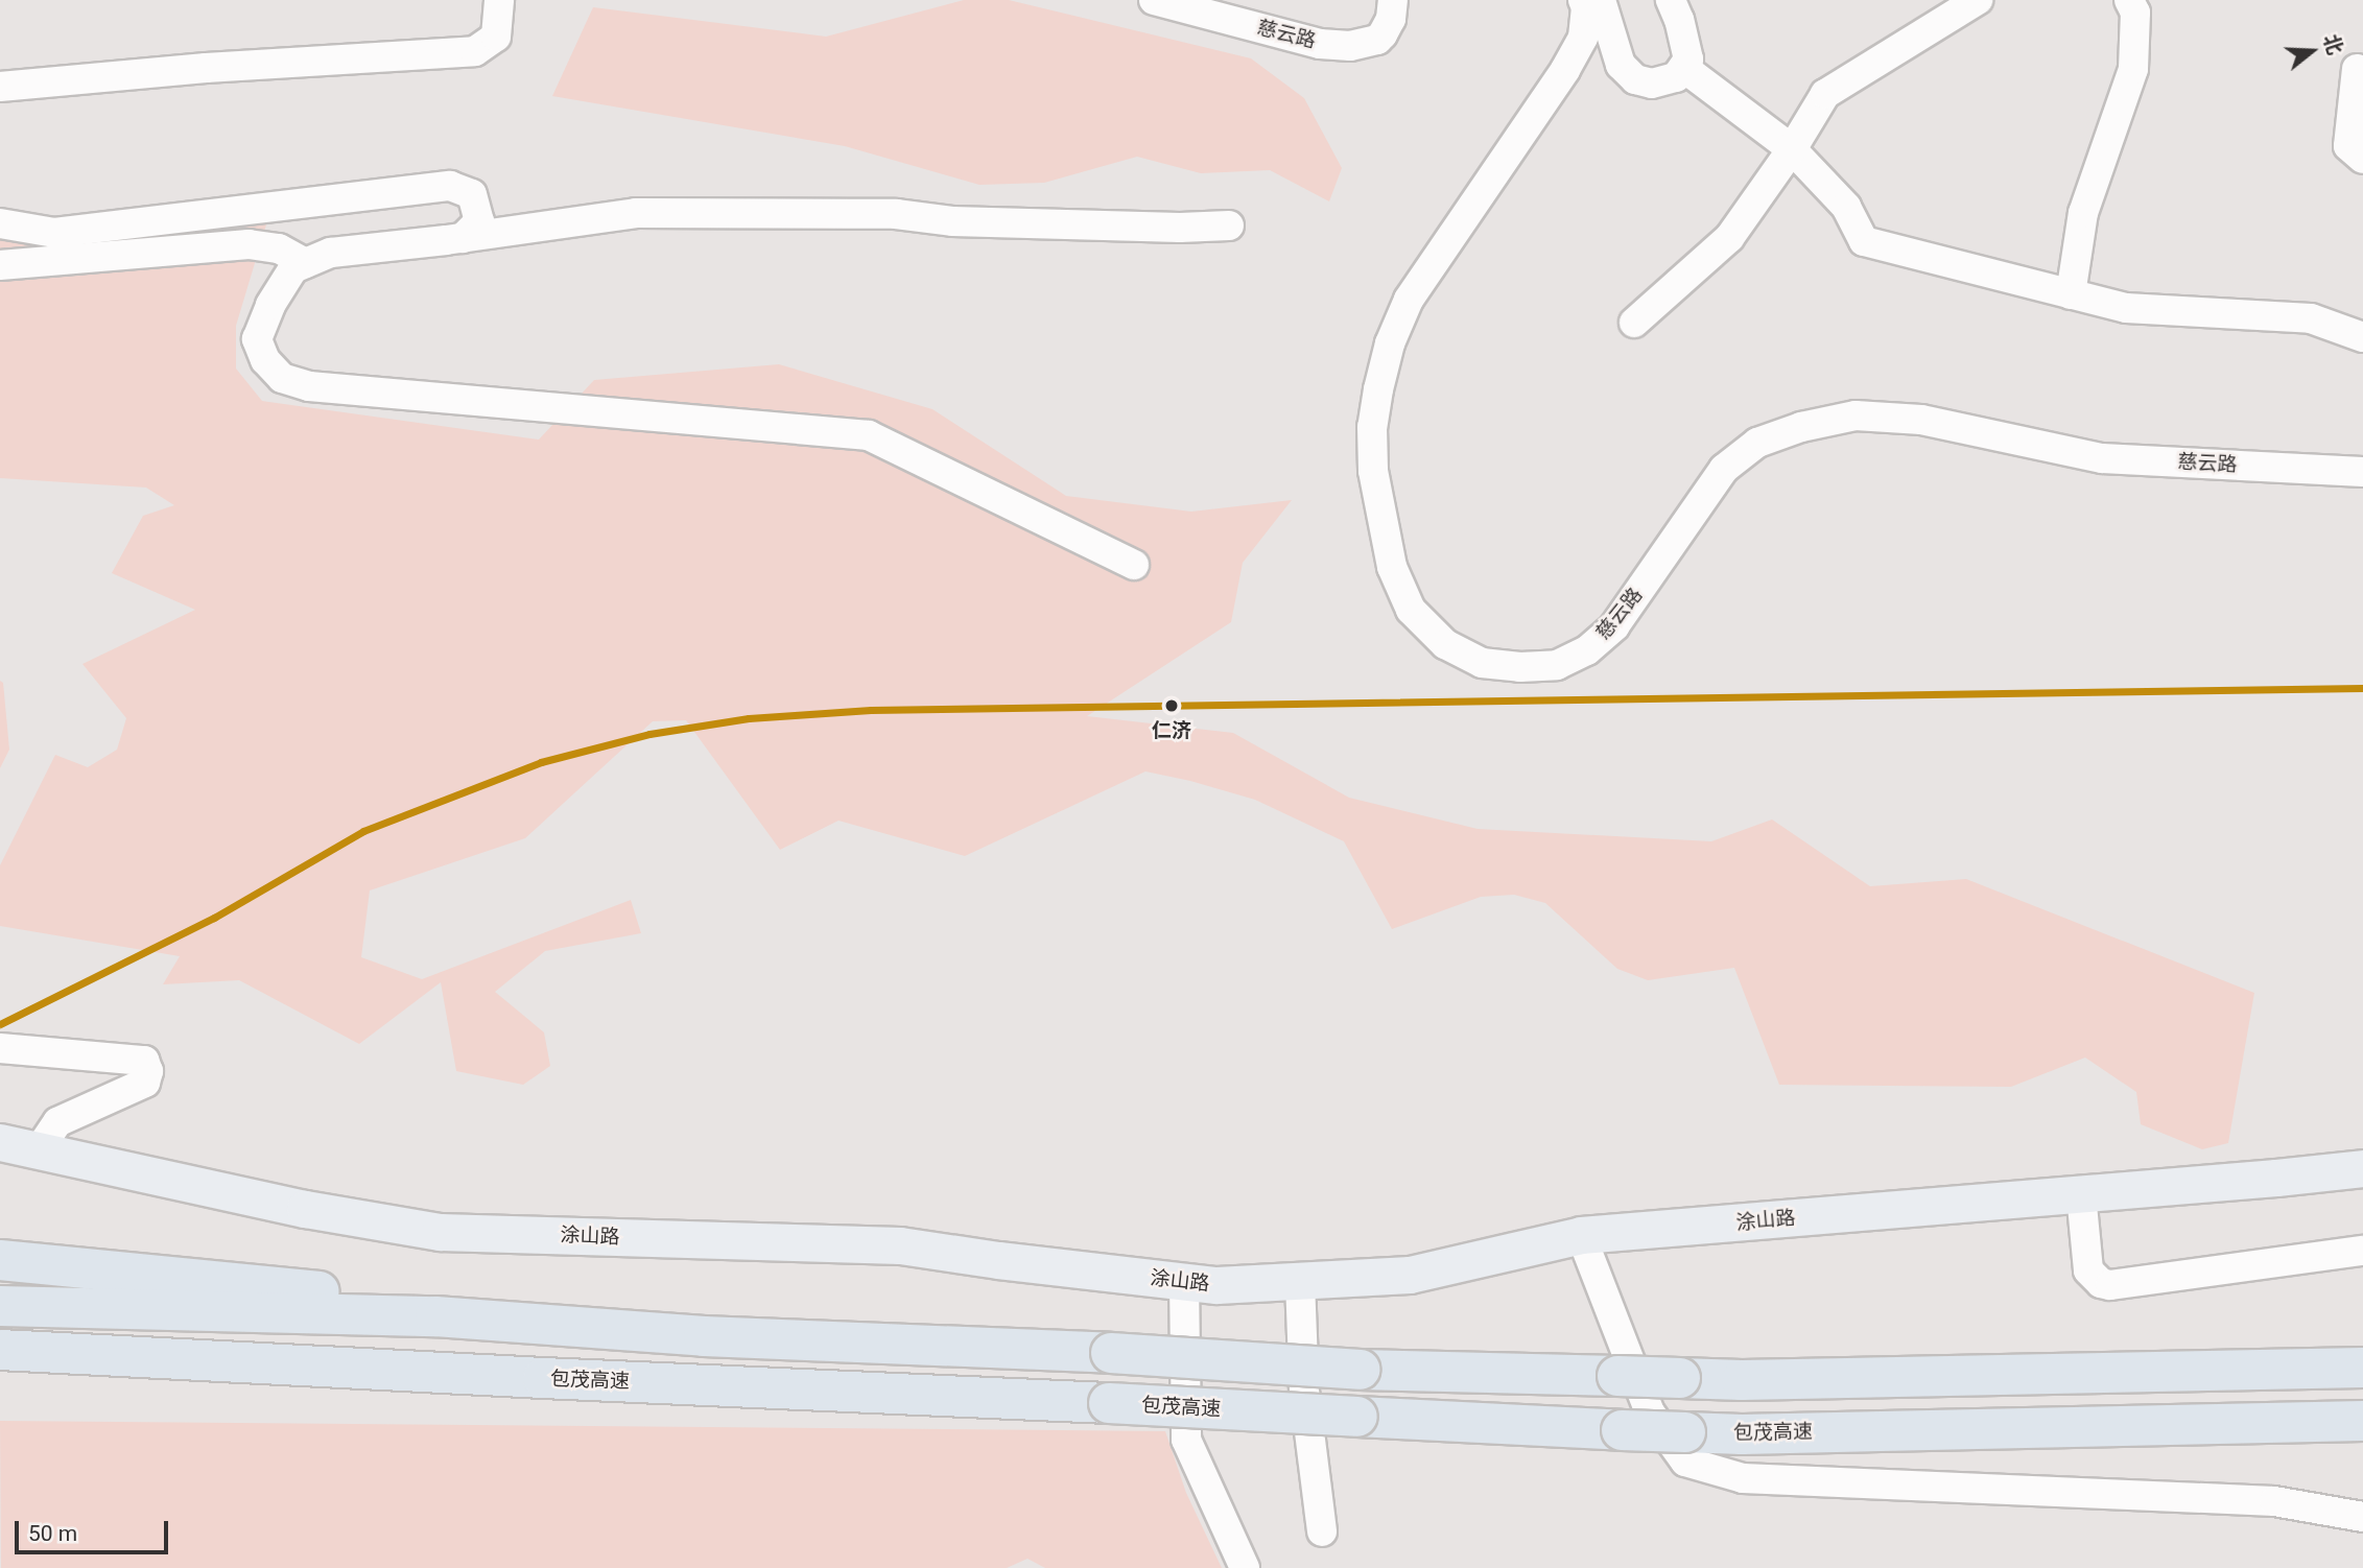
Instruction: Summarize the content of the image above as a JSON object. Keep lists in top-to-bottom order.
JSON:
{
  "streets": {
    "highway": ["包茂高速"],
    "main road": ["涂山路"],
    "street": ["慈云路"]
  },
  "places": ["仁济"],
  "scale_bar": "50 m",
  "north": "right"
}
